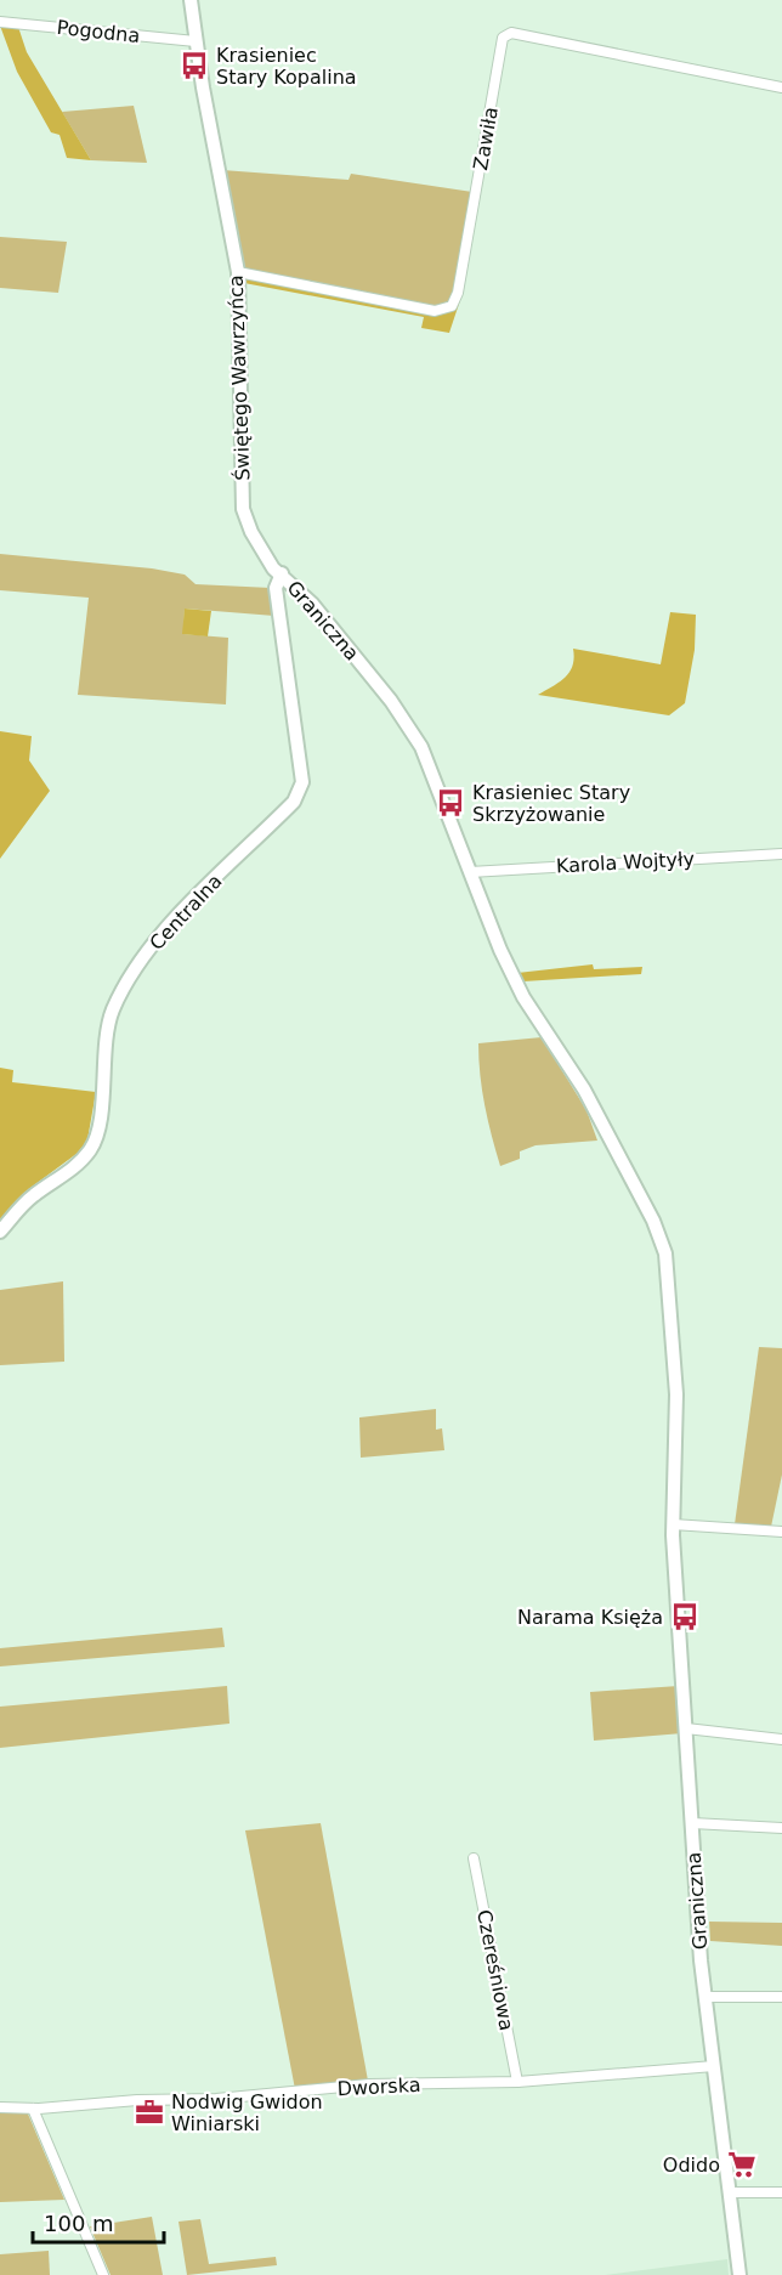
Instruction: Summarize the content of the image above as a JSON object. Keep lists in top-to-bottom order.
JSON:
{
  "streets": {
    "street": [
      "Pogodna",
      "Zawiła",
      "Świętego Wawrzyńca",
      "Graniczna",
      "Karola Wojtyły",
      "Centralna",
      "Czereśniowa",
      "Dworska"
    ]
  },
  "crossings": [
    ["Pogodna", "Świętego Wawrzyńca"],
    ["Zawiła", "Świętego Wawrzyńca"],
    ["Świętego Wawrzyńca", "Graniczna"],
    ["Świętego Wawrzyńca", "Centralna"],
    ["Graniczna", "Karola Wojtyły"],
    ["Graniczna", "Centralna"],
    ["Graniczna", "Dworska"],
    ["Czereśniowa", "Dworska"]
  ],
  "places": {
    "bus stop": ["Krasieniec Stary Kopalina", "Krasieniec Stary Skrzyżowanie", "Narama Księża"],
    "office": ["Nodwig Gwidon Winiarski"],
    "supermarket": ["Odido"]
  },
  "scale_bar": "100 m"
}
